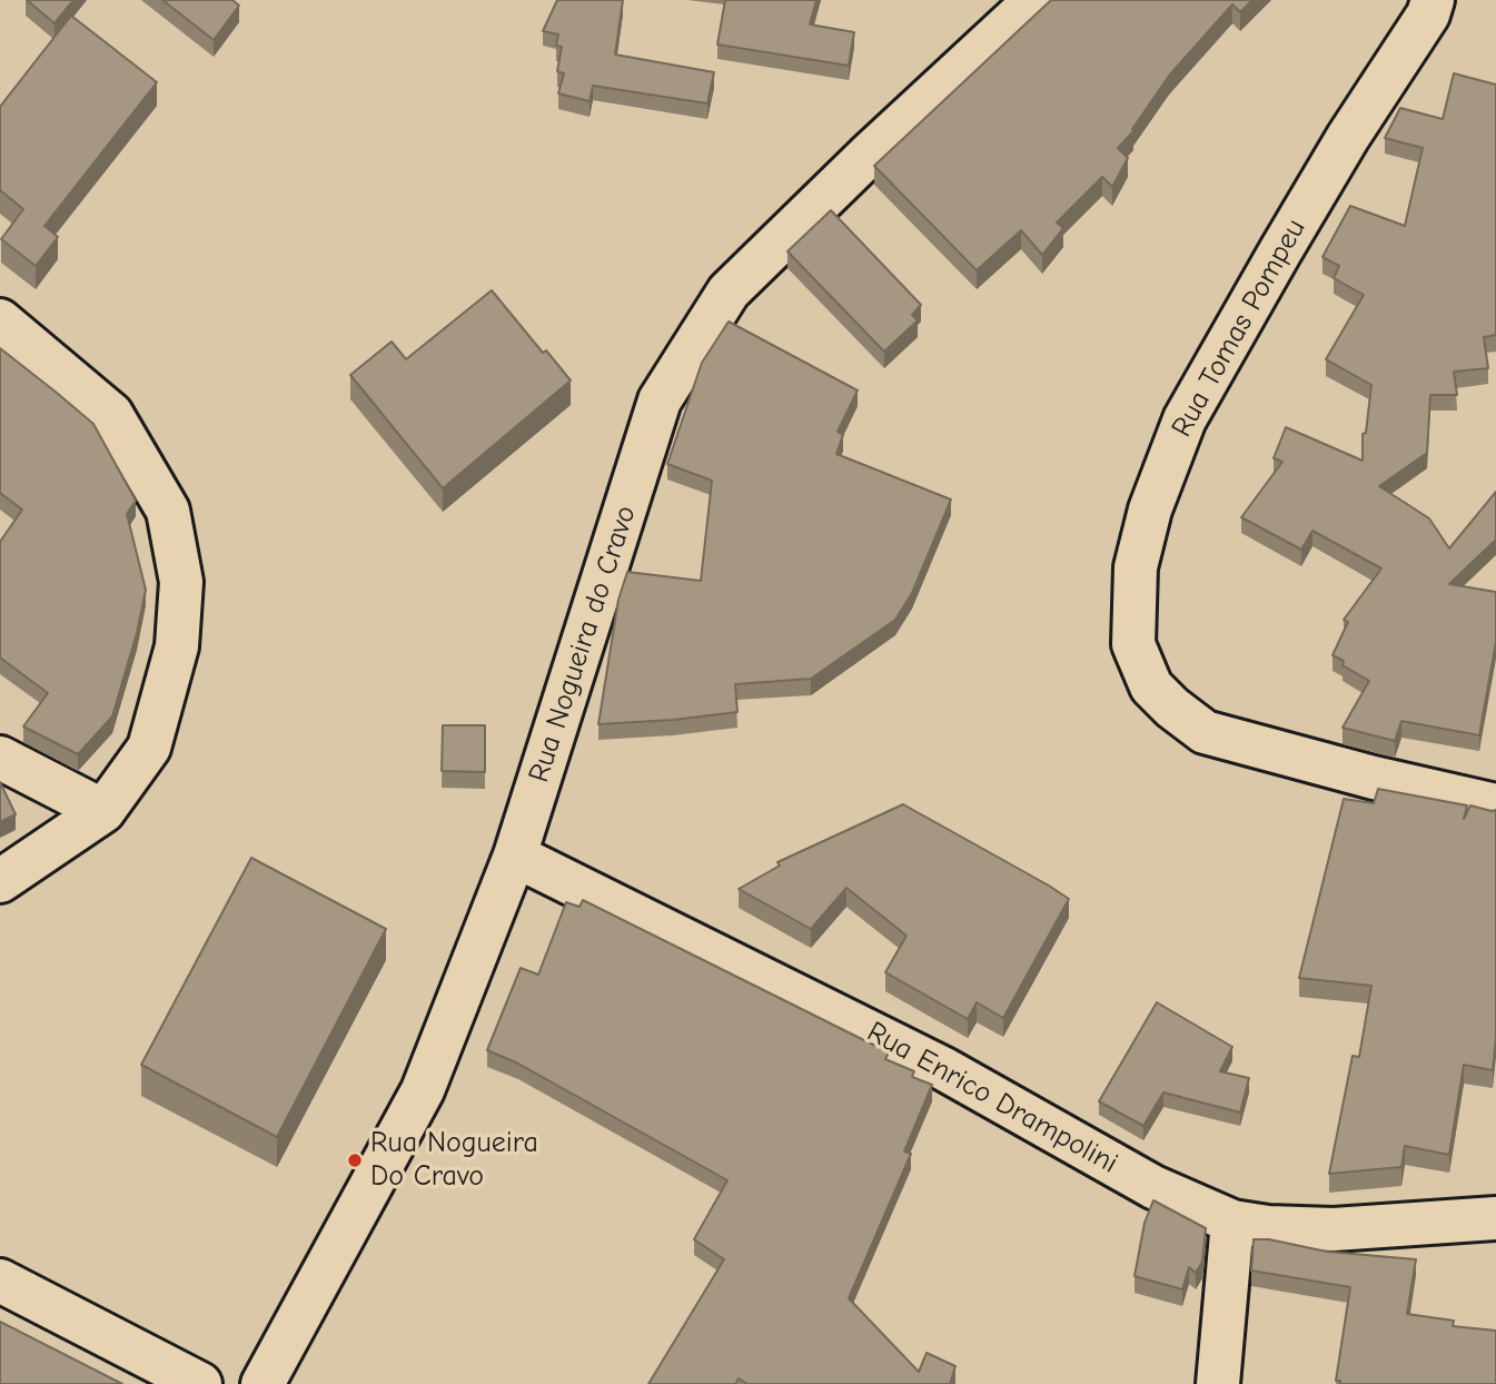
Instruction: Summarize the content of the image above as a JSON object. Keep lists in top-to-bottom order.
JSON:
{
  "streets": {
    "street": ["Rua Tomas Pompeu", "Rua Nogueira do Cravo", "Rua Enrico Drampolini"]
  },
  "crossings": [
    ["Rua Nogueira do Cravo", "Rua Enrico Drampolini"]
  ],
  "places": ["Rua Nogueira Do Cravo"]
}
